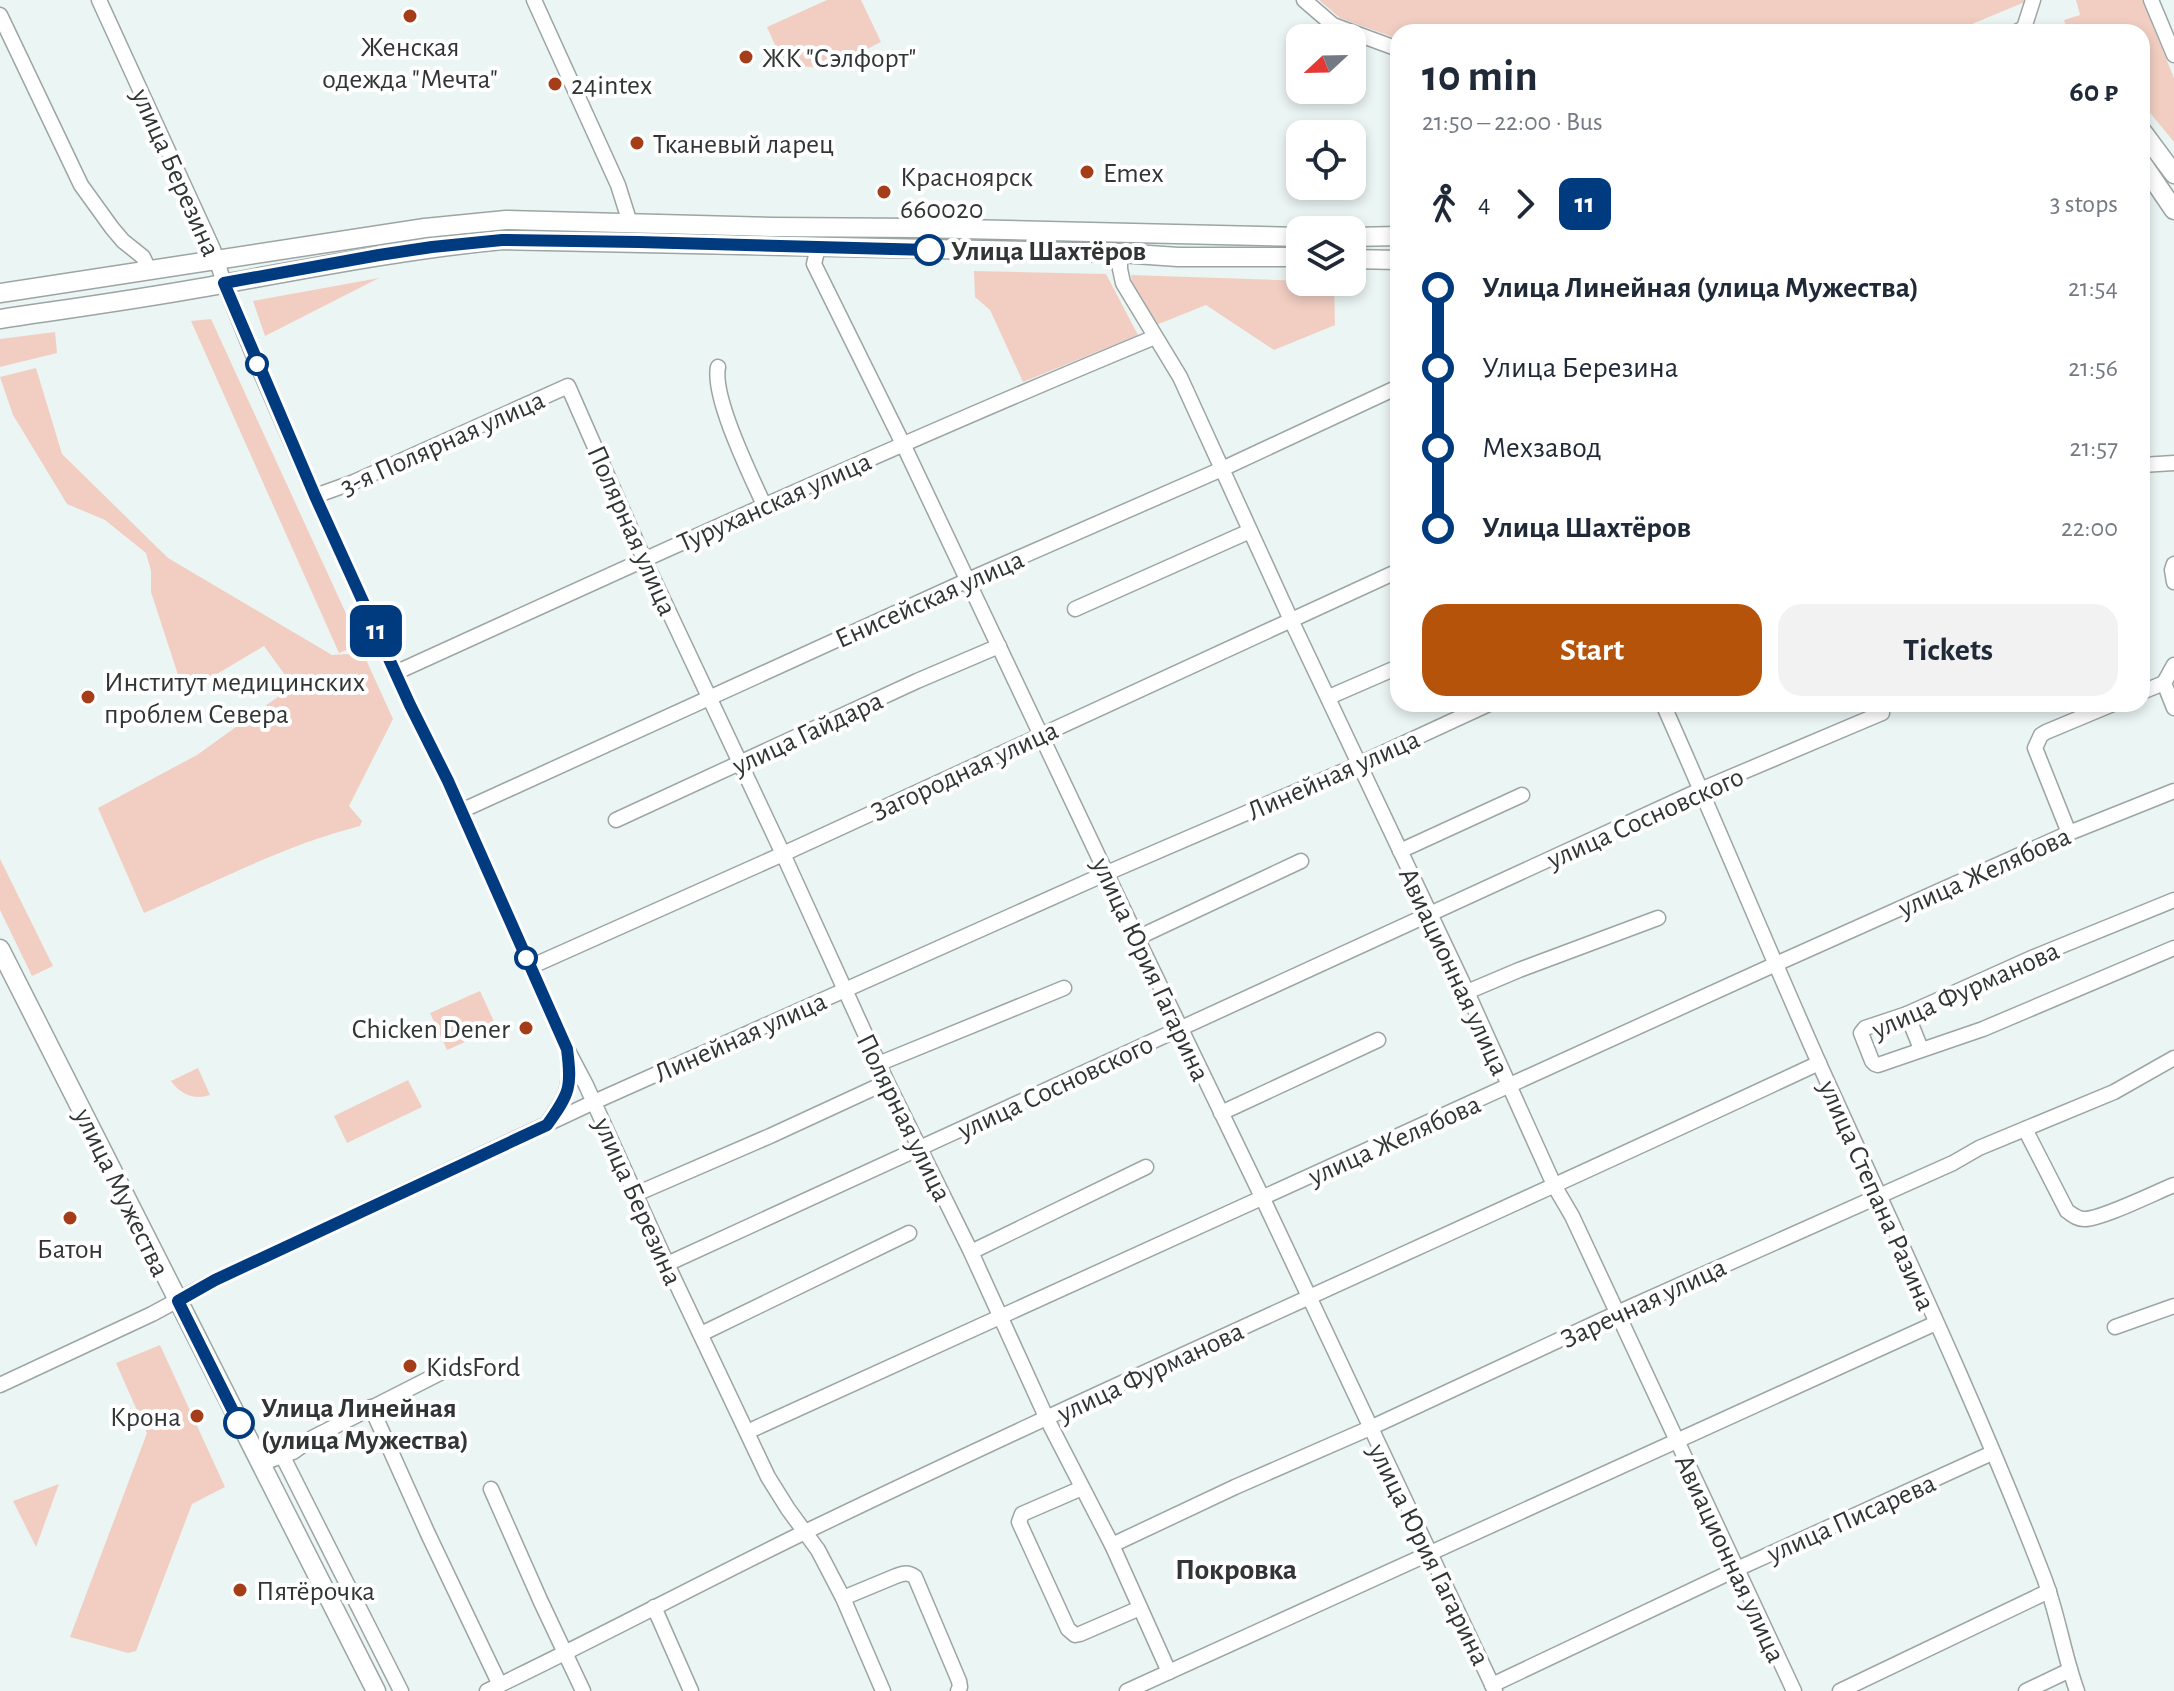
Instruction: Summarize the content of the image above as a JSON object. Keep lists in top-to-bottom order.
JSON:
{
  "streets": {
    "main road": ["улица Мужества"],
    "street": [
      "улица Березина",
      "3-я Полярная улица",
      "Туруханская улица",
      "Полярная улица",
      "Енисейская улица",
      "улица Гайдара",
      "Загородная улица",
      "Линейная улица",
      "улица Сосновского",
      "улица Желябова",
      "улица Юрия Гагарина",
      "Авиационная улица",
      "улица Фурманова",
      "улица Степана Разина",
      "Заречная улица",
      "улица Писарева"
    ]
  },
  "crossings": [
    ["улица Березина", "3-я Полярная улица"],
    ["улица Березина", "Туруханская улица"],
    ["улица Березина", "Енисейская улица"],
    ["улица Березина", "Загородная улица"],
    ["улица Березина", "Линейная улица"],
    ["улица Березина", "улица Сосновского"],
    ["улица Березина", "улица Желябова"],
    ["улица Березина", "улица Фурманова"],
    ["3-я Полярная улица", "Полярная улица"],
    ["Туруханская улица", "Полярная улица"],
    ["Туруханская улица", "улица Юрия Гагарина"],
    ["Туруханская улица", "Авиационная улица"],
    ["Полярная улица", "Енисейская улица"],
    ["Полярная улица", "улица Гайдара"],
    ["Полярная улица", "Загородная улица"],
    ["Полярная улица", "Линейная улица"],
    ["Полярная улица", "улица Сосновского"],
    ["Полярная улица", "улица Желябова"],
    ["Полярная улица", "улица Фурманова"],
    ["Полярная улица", "Заречная улица"],
    ["Енисейская улица", "улица Юрия Гагарина"],
    ["Енисейская улица", "Авиационная улица"],
    ["улица Гайдара", "улица Юрия Гагарина"],
    ["Загородная улица", "улица Юрия Гагарина"],
    ["Загородная улица", "Авиационная улица"],
    ["Линейная улица", "улица Юрия Гагарина"],
    ["Линейная улица", "Авиационная улица"],
    ["Линейная улица", "улица Мужества"],
    ["улица Сосновского", "улица Юрия Гагарина"],
    ["улица Сосновского", "Авиационная улица"],
    ["улица Сосновского", "улица Степана Разина"],
    ["улица Желябова", "улица Юрия Гагарина"],
    ["улица Желябова", "Авиационная улица"],
    ["улица Желябова", "улица Степана Разина"],
    ["улица Юрия Гагарина", "улица Фурманова"],
    ["улица Юрия Гагарина", "Заречная улица"],
    ["улица Юрия Гагарина", "улица Писарева"],
    ["Авиационная улица", "улица Фурманова"],
    ["Авиационная улица", "Заречная улица"],
    ["Авиационная улица", "улица Писарева"],
    ["улица Фурманова", "улица Степана Разина"],
    ["улица Степана Разина", "Заречная улица"],
    ["улица Степана Разина", "улица Писарева"]
  ],
  "districts": ["Покровка"],
  "places": [
    "Женская одежда \"Мечта\"",
    "ЖК \"Сэлфорт\"",
    "24intex",
    "Тканевый ларец",
    "Emex",
    "Красноярск 660020",
    "Улица Шахтёров",
    "Институт медицинских проблем Севера",
    "Chicken Dener",
    "Батон",
    "KidsFord",
    "Крона",
    "Улица Линейная (улица Мужества)",
    "Пятёрочка"
  ],
  "lines": ["bus line 11"],
  "north": "left",
  "page": {
    "on_map": "11",
    "heading": ["10 min", "21:50 – 22:00 · Bus", "60 ₽"],
    "legs": ["4", "11", "3 stops"],
    "list": [
      {
        "name": "Улица Линейная (улица Мужества)",
        "value": "21:54"
      },
      {
        "name": "Улица Березина",
        "value": "21:56"
      },
      {
        "name": "Мехзавод",
        "value": "21:57"
      },
      {
        "name": "Улица Шахтёров",
        "value": "22:00"
      }
    ],
    "buttons": ["Start", "Tickets"]
  }
}
